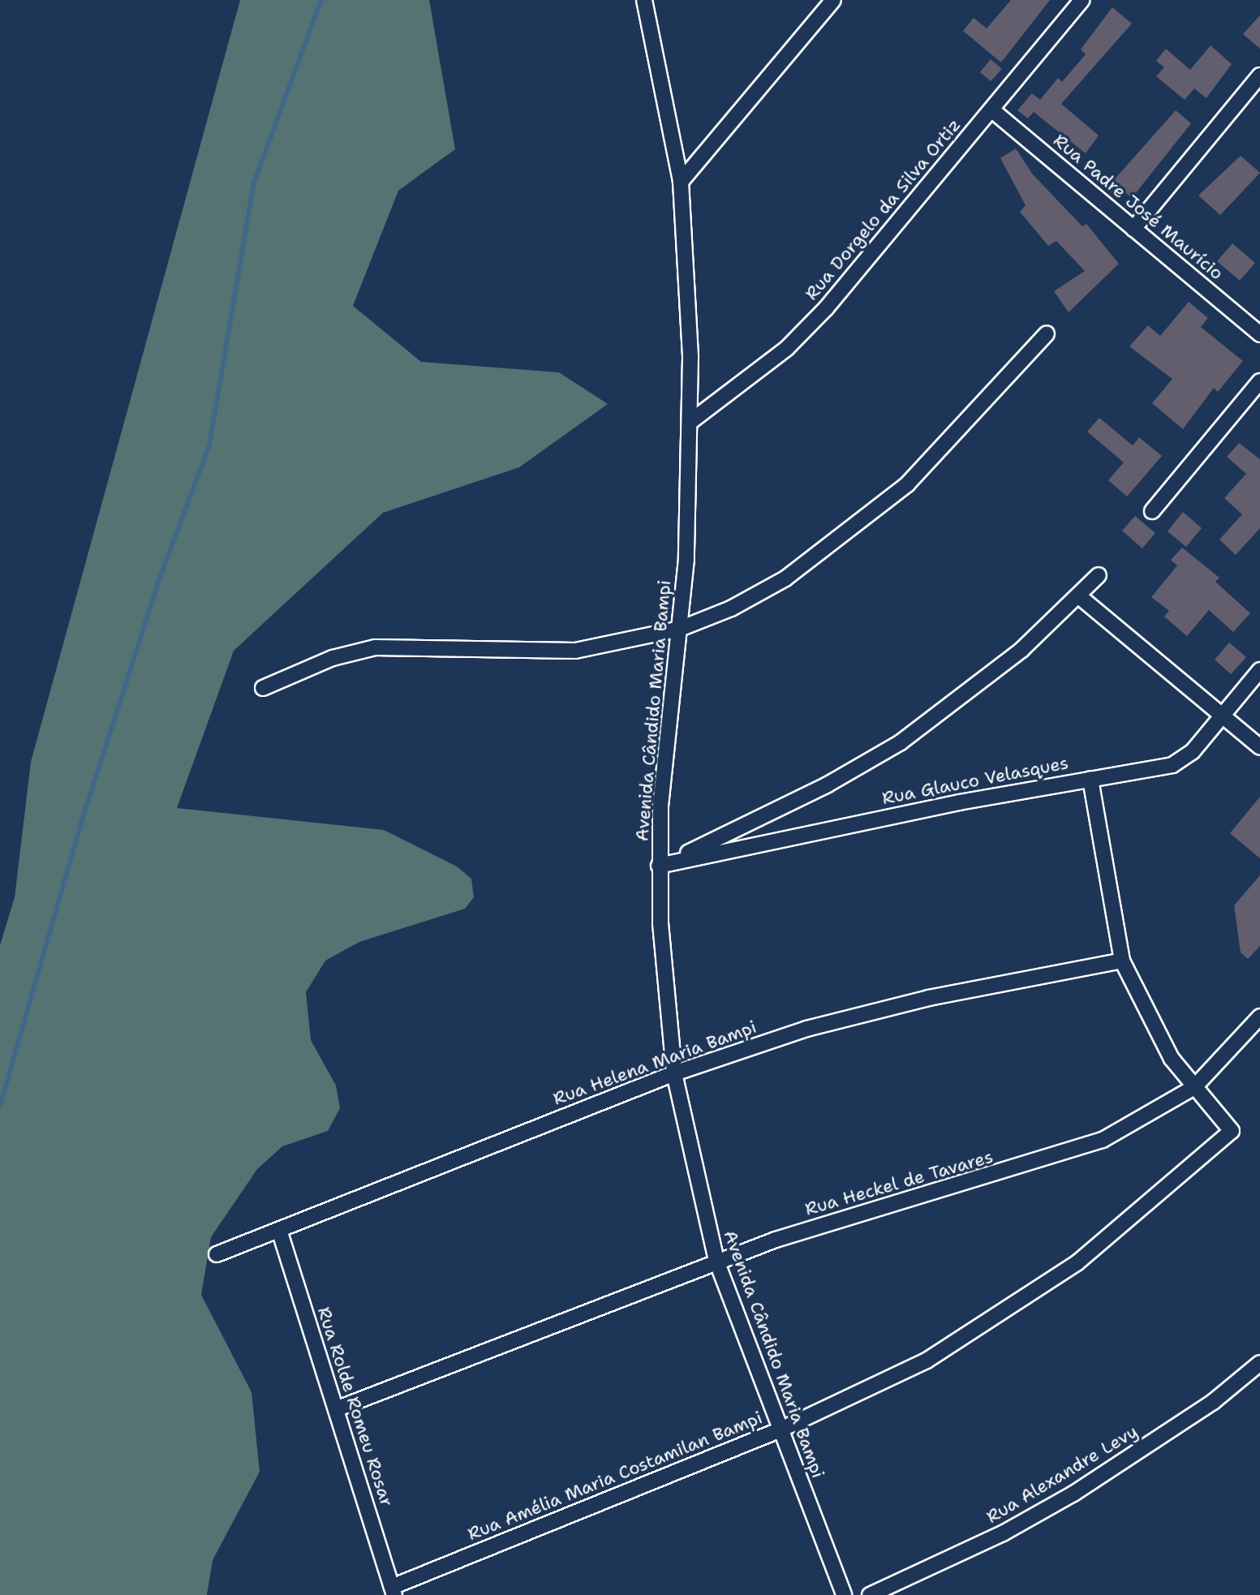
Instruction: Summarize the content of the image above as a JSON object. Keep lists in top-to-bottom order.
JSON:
{
  "streets": {
    "street": [
      "Rua Padre José Maurício",
      "Rua Dorgelo da Silva Ortiz",
      "Avenida Cândido Maria Bampi",
      "Rua Glauco Velasques",
      "Rua Helena Maria Bampi",
      "Rua Heckel de Tavares",
      "Rua Rolde Romeu Rosar",
      "Rua Alexandre Levy",
      "Rua Amélia Maria Costamilan Bampi"
    ]
  },
  "crossings": [
    ["Rua Padre José Maurício", "Rua Dorgelo da Silva Ortiz"],
    ["Rua Dorgelo da Silva Ortiz", "Avenida Cândido Maria Bampi"],
    ["Avenida Cândido Maria Bampi", "Rua Glauco Velasques"],
    ["Avenida Cândido Maria Bampi", "Rua Helena Maria Bampi"],
    ["Avenida Cândido Maria Bampi", "Rua Heckel de Tavares"],
    ["Avenida Cândido Maria Bampi", "Rua Amélia Maria Costamilan Bampi"],
    ["Rua Helena Maria Bampi", "Rua Rolde Romeu Rosar"],
    ["Rua Heckel de Tavares", "Rua Rolde Romeu Rosar"],
    ["Rua Heckel de Tavares", "Rua Amélia Maria Costamilan Bampi"],
    ["Rua Rolde Romeu Rosar", "Rua Amélia Maria Costamilan Bampi"]
  ]
}
